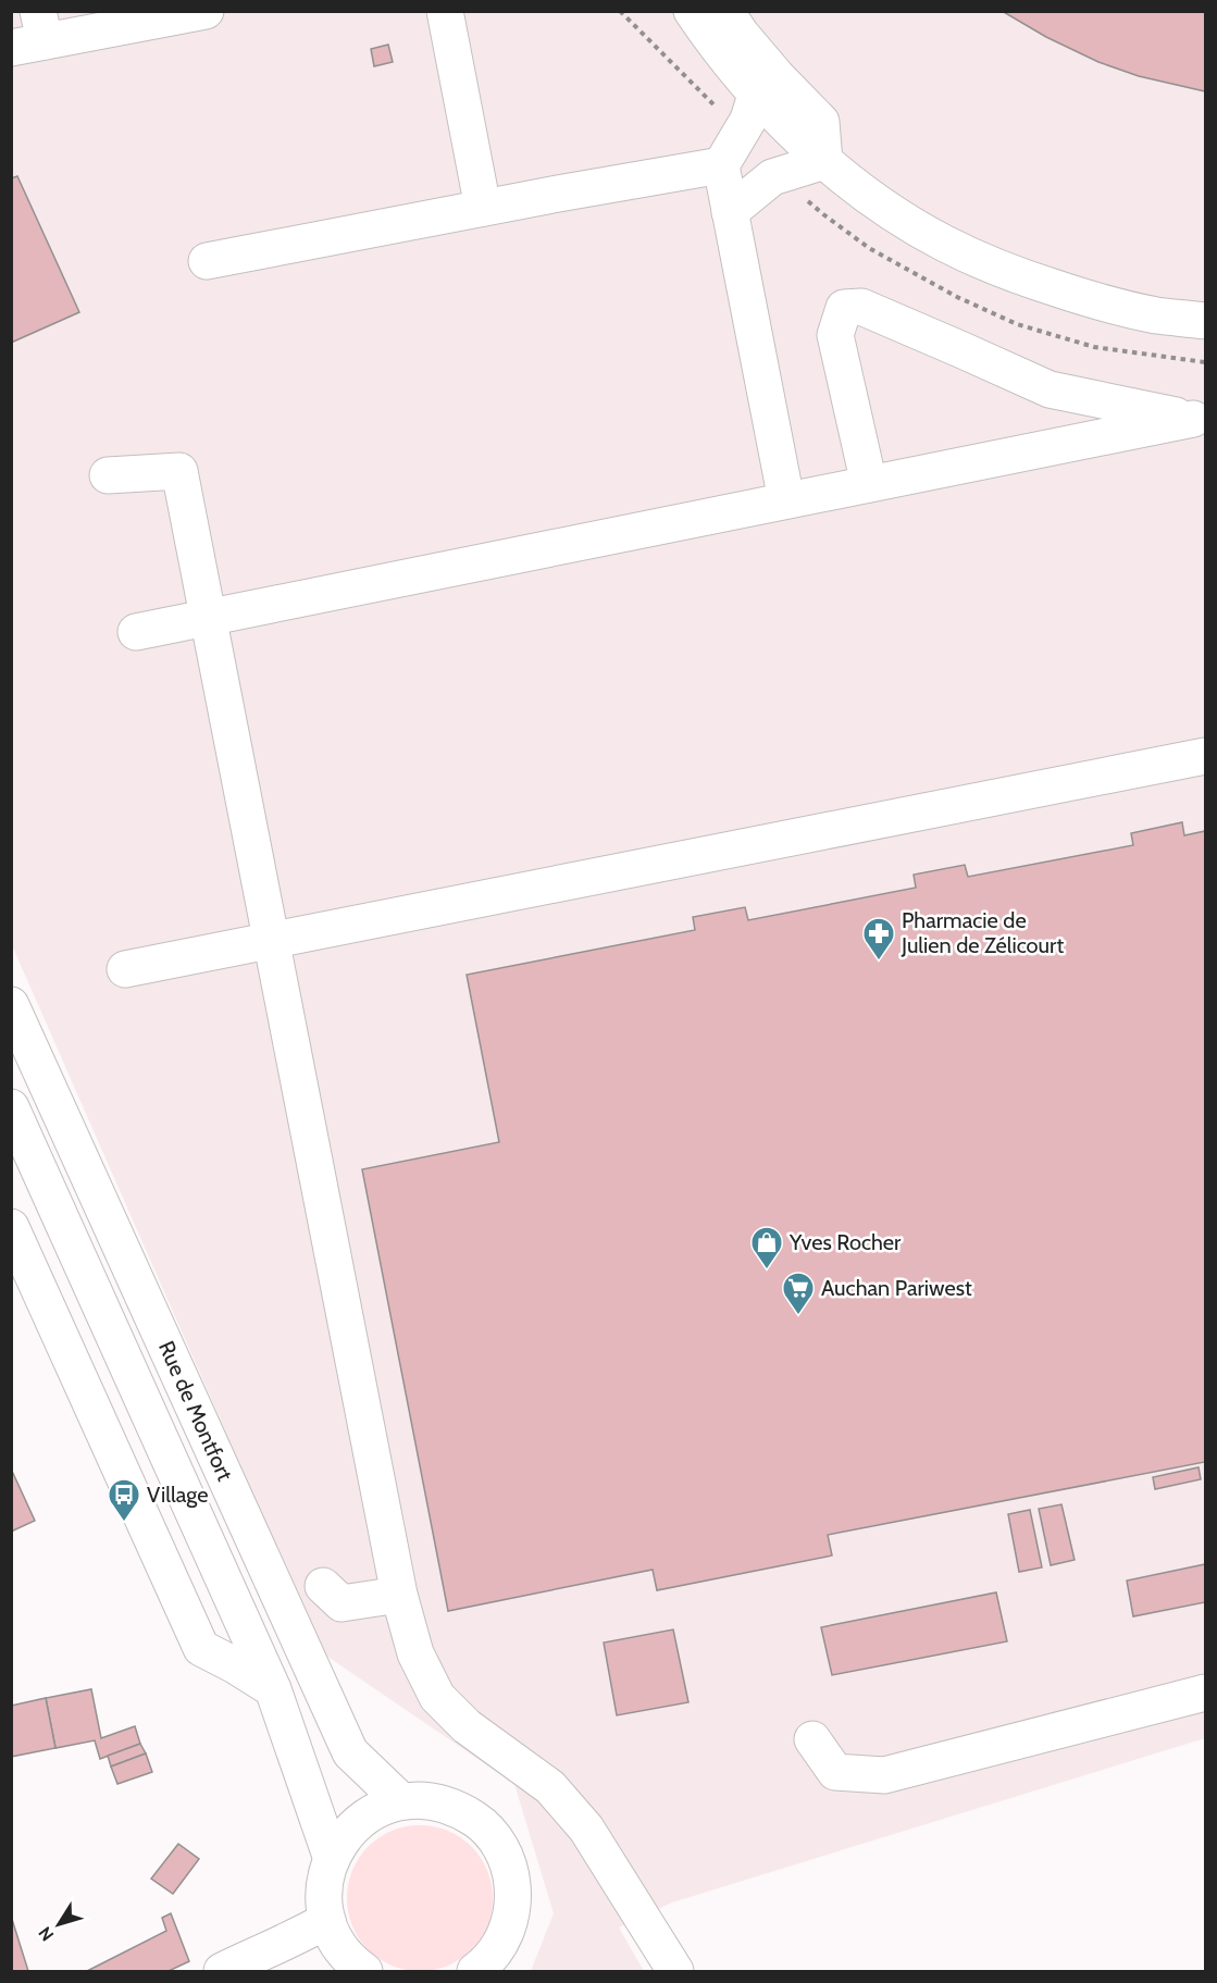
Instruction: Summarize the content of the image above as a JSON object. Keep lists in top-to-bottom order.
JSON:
{
  "streets": {
    "street": ["Rue de Montfort"]
  },
  "places": {
    "pharmacy": ["Pharmacie de Julien de Zélicourt"],
    "shop": ["Yves Rocher"],
    "supermarket": ["Auchan Pariwest"],
    "bus stop": ["Village"]
  },
  "north": "bottom left"
}
